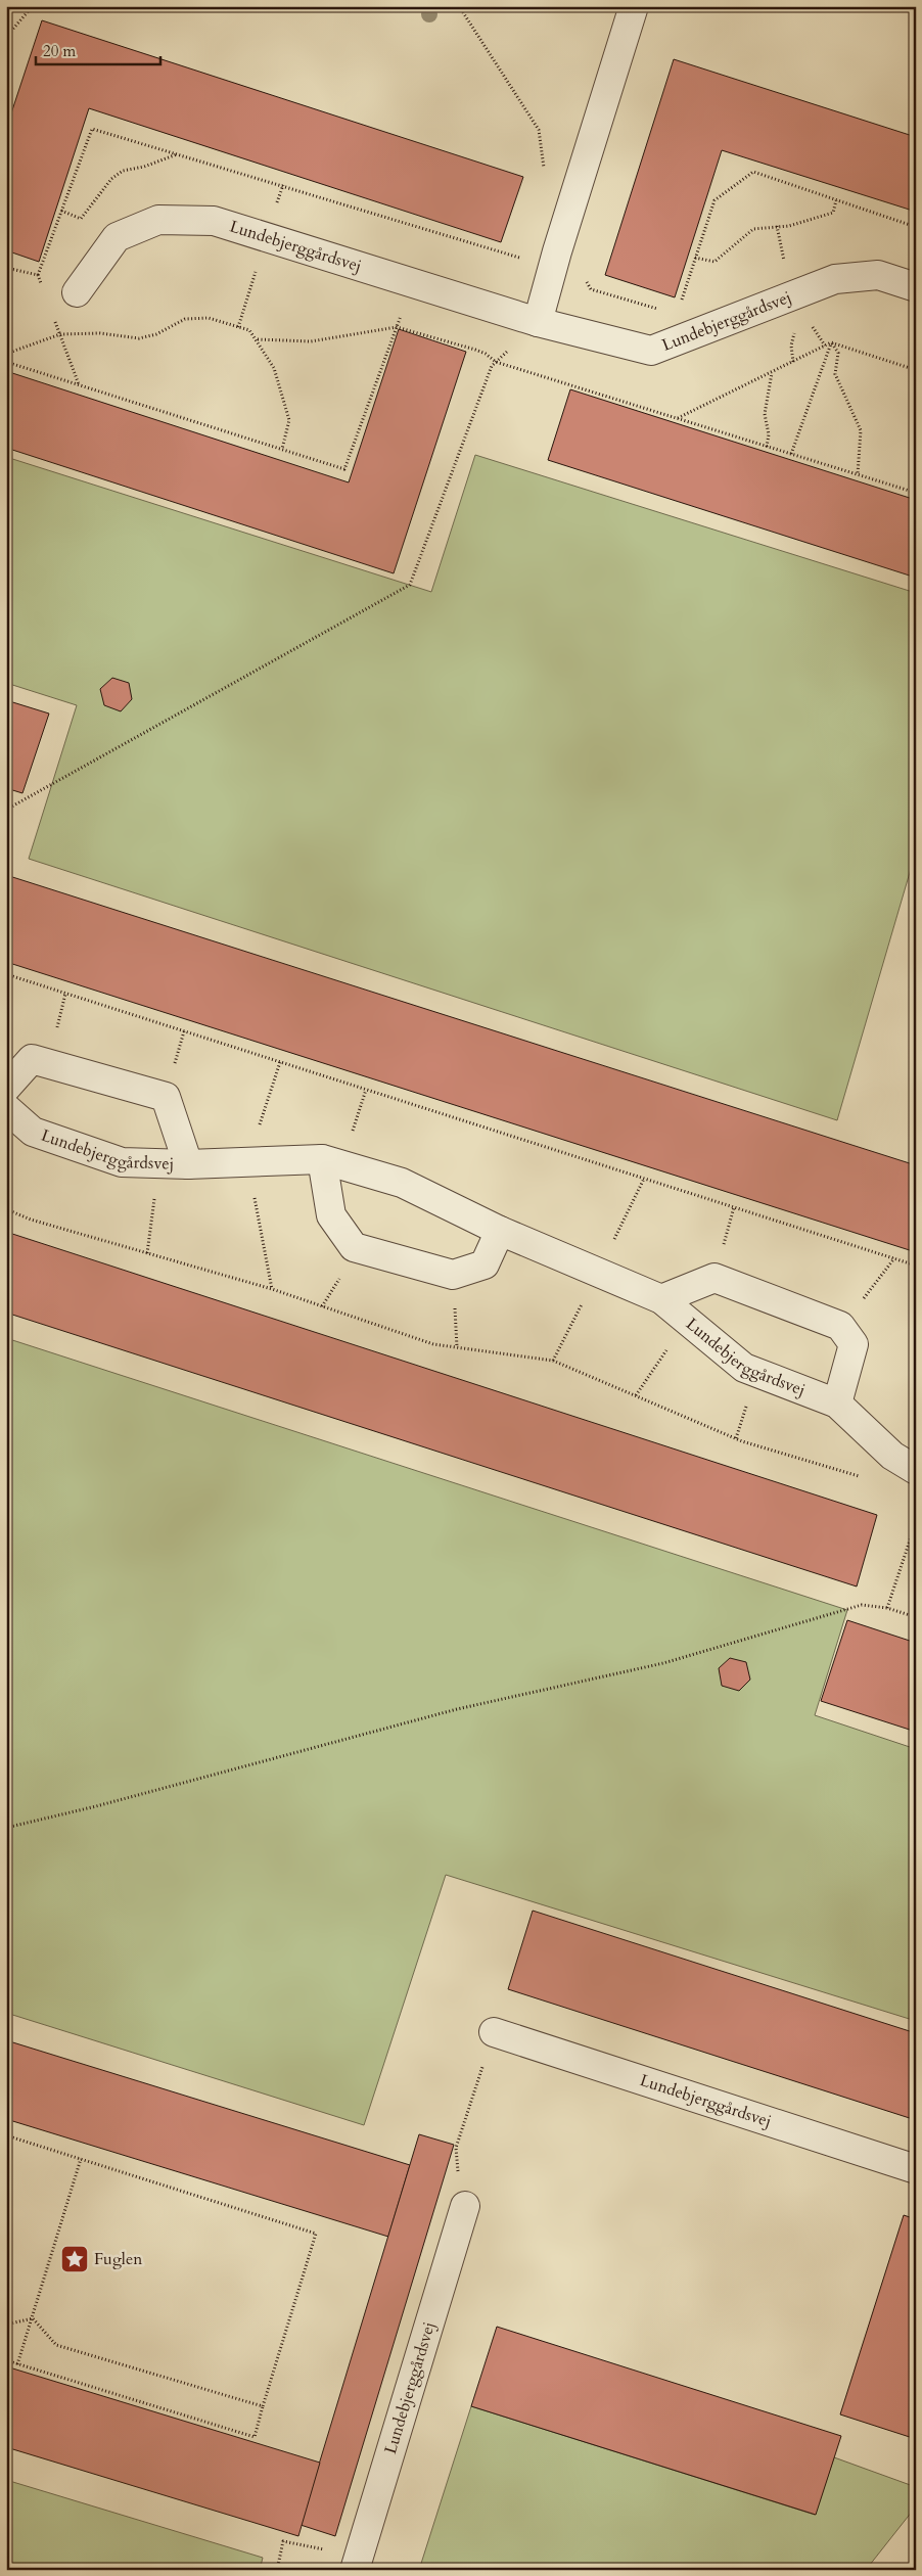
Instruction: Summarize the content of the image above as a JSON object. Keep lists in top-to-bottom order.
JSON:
{
  "streets": {
    "street": ["Lundebjerggårdsvej"]
  },
  "places": {
    "place": ["Fuglen"]
  },
  "scale_bar": "20 m"
}
